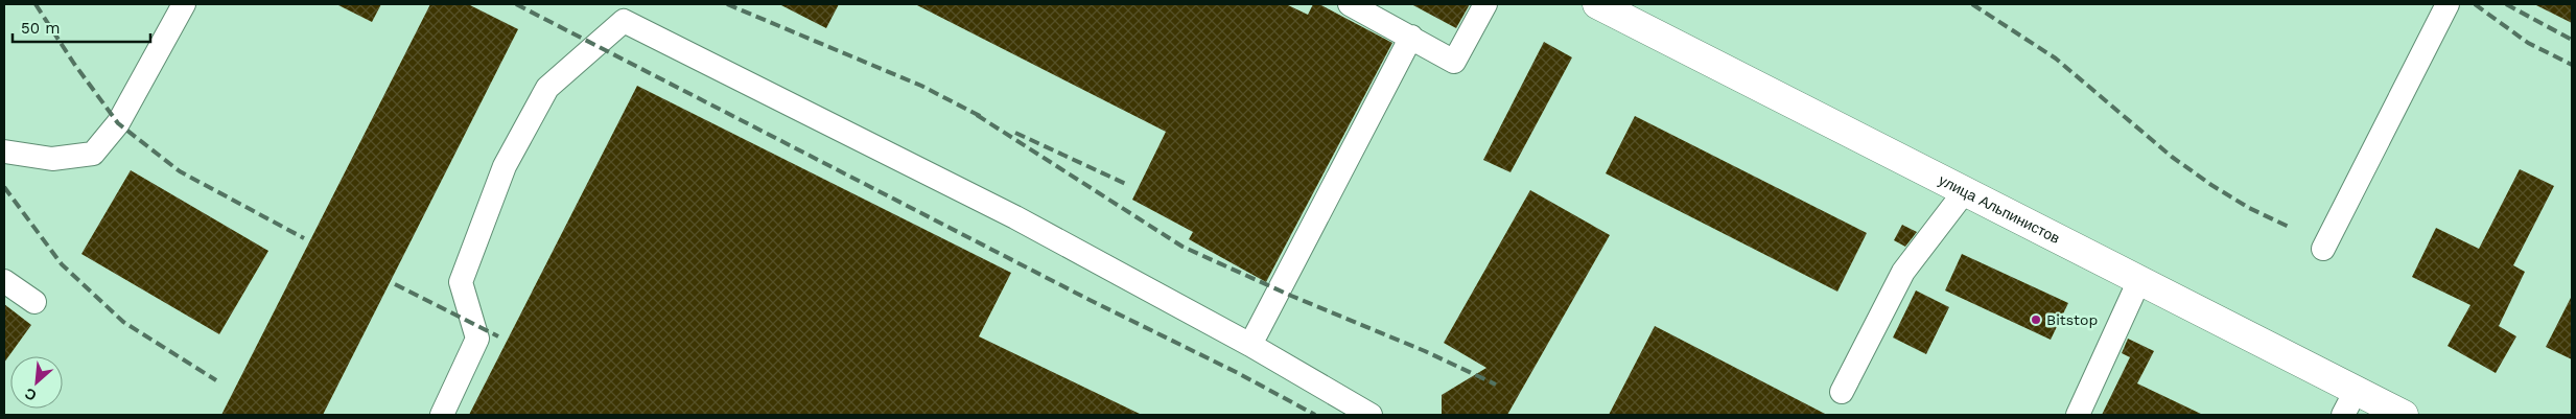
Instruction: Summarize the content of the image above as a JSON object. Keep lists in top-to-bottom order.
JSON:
{
  "streets": {
    "main road": ["улица Альпинистов"]
  },
  "places": ["Bitstop"],
  "scale_bar": "50 m",
  "north": "bottom left"
}
